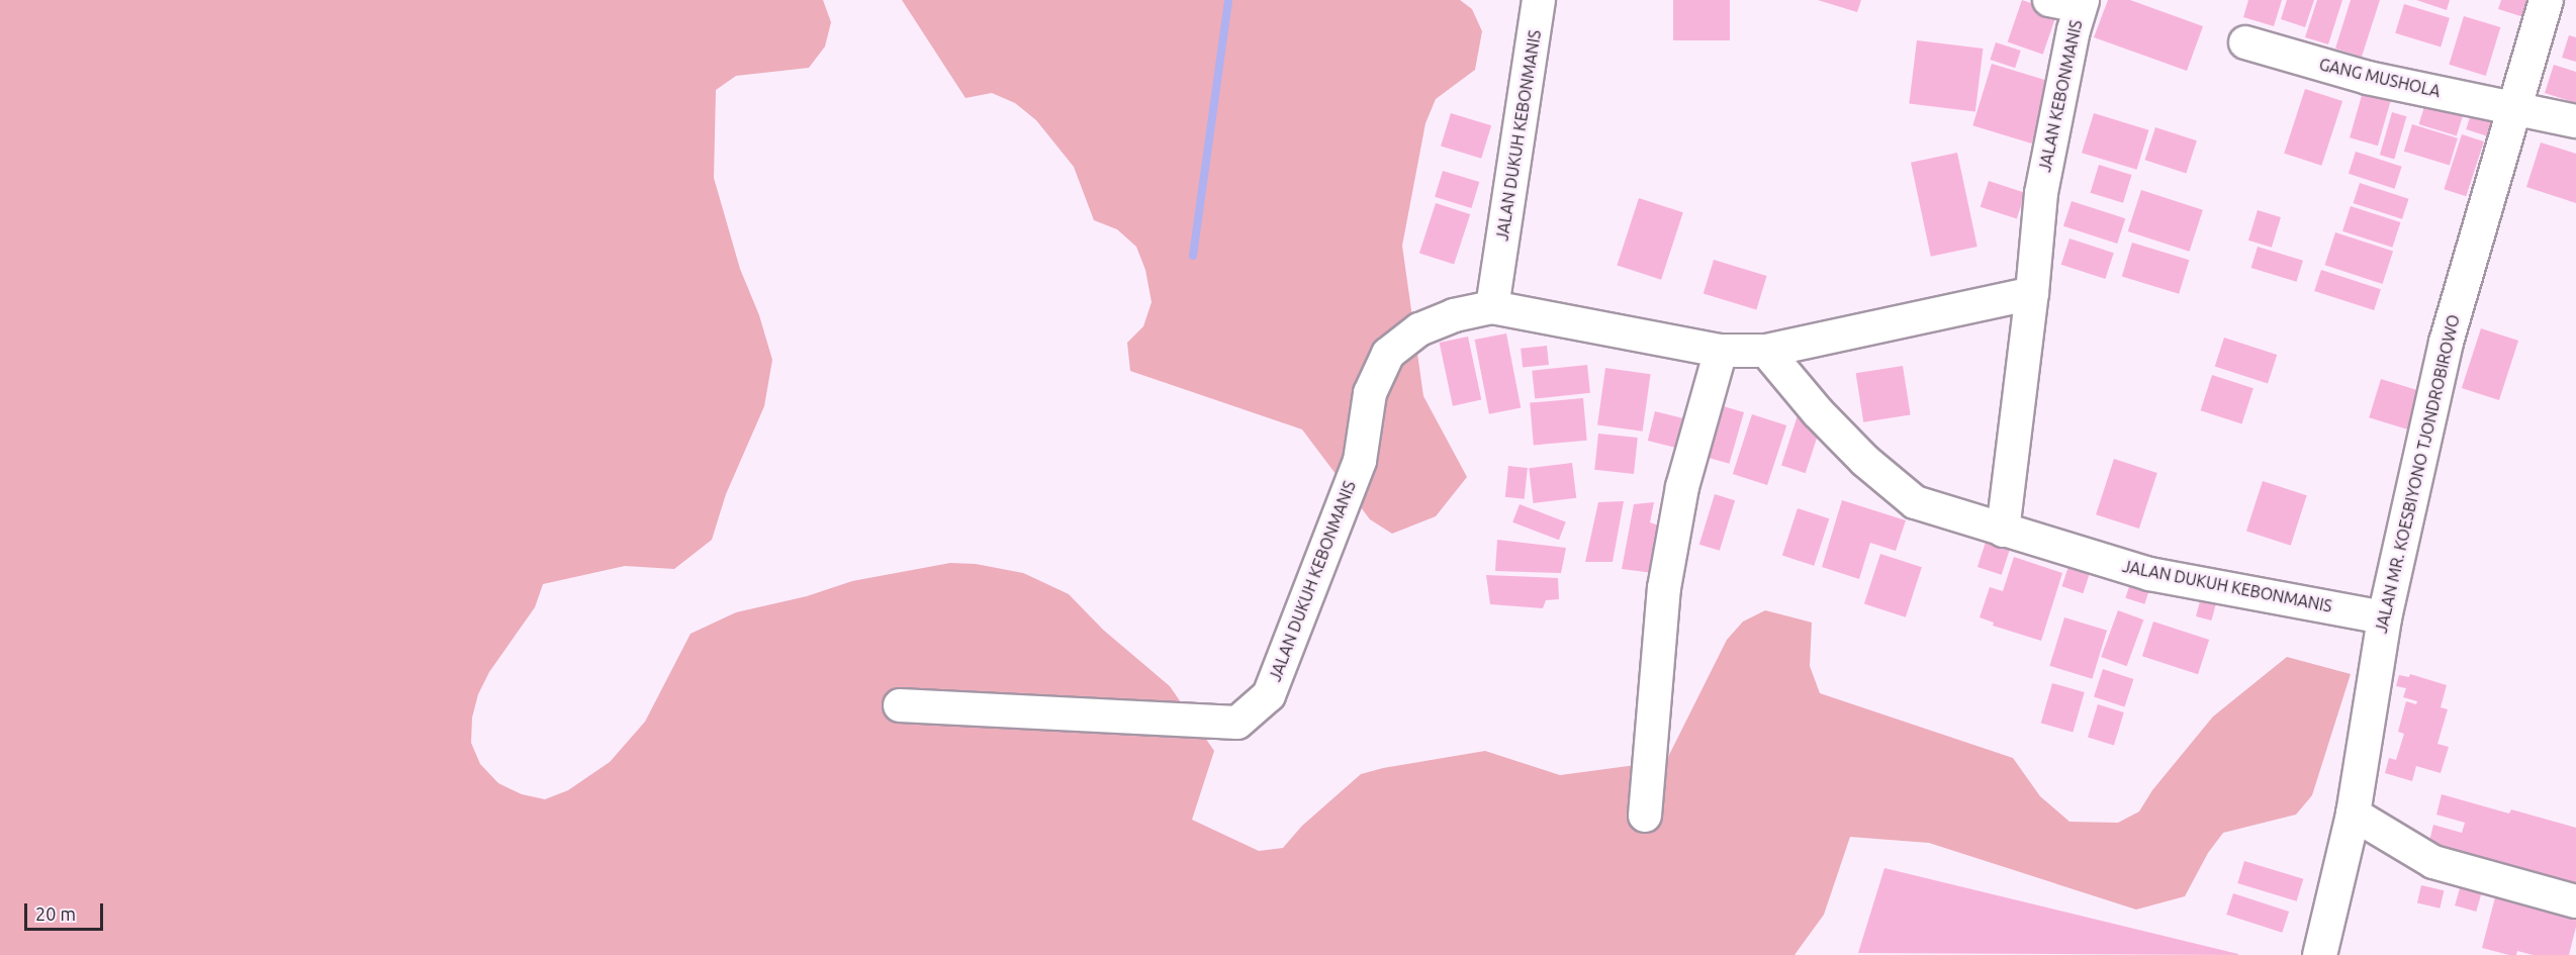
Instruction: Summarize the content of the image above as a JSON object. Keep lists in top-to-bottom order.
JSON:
{
  "streets": {
    "main road": ["JALAN MR. KOESBIYONO TJONDROBIROWO"],
    "street": ["GANG MUSHOLA", "JALAN KEBONMANIS", "JALAN DUKUH KEBONMANIS"]
  },
  "crossings": [
    ["GANG MUSHOLA", "JALAN MR. KOESBIYONO TJONDROBIROWO"],
    ["JALAN KEBONMANIS", "JALAN DUKUH KEBONMANIS"],
    ["JALAN DUKUH KEBONMANIS", "JALAN MR. KOESBIYONO TJONDROBIROWO"]
  ],
  "scale_bar": "20 m"
}
